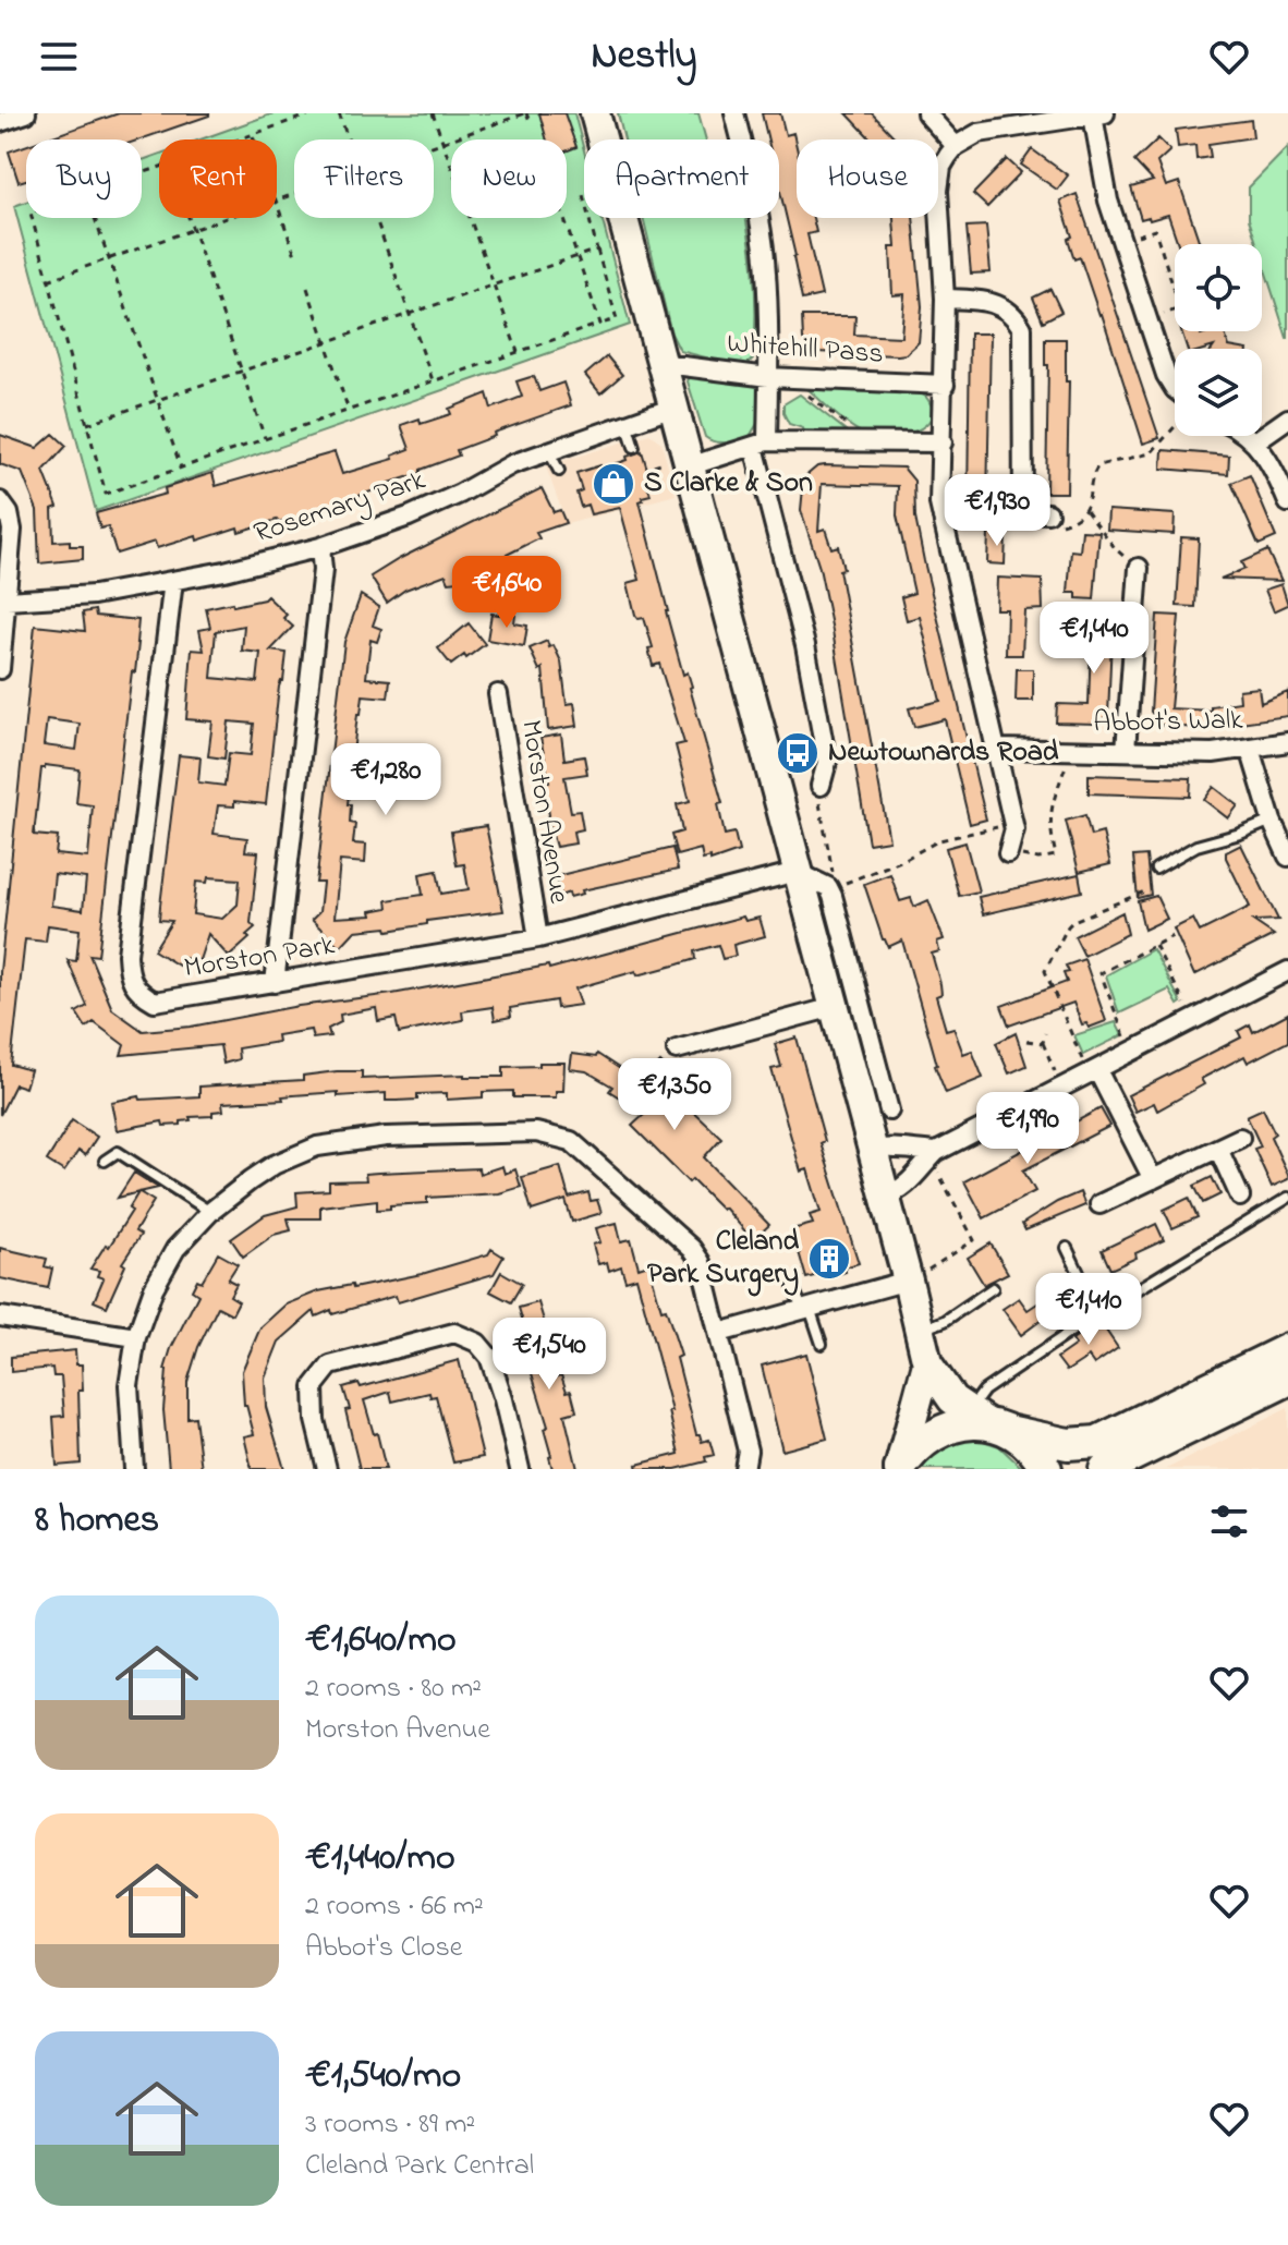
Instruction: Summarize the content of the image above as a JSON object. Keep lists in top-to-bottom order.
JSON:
{
  "streets": {
    "street": [
      "Whitehill Pass",
      "Rosemary Park",
      "Abbot's Walk",
      "Morston Avenue",
      "Morston Park"
    ]
  },
  "crossings": [
    ["Rosemary Park", "Morston Park"],
    ["Morston Avenue", "Morston Park"]
  ],
  "places": {
    "shop": ["S Clarke & Son"],
    "bus stop": ["Newtownards Road"],
    "building": ["Cleland Park Surgery"]
  },
  "page": {
    "header": "Nestly",
    "chip": [
      "Buy",
      "Rent",
      "Filters",
      "New",
      "Apartment",
      "House"
    ],
    "price": [
      "€1,930",
      "€1,640",
      "€1,440",
      "€1,280",
      "€1,350",
      "€1,990",
      "€1,410",
      "€1,540"
    ],
    "heading": "8 homes",
    "list": [
      {
        "name": "€1,640/mo",
        "note": "2 rooms · 80 m² · Morston Avenue"
      },
      {
        "name": "€1,440/mo",
        "note": "2 rooms · 66 m² · Abbot's Close"
      },
      {
        "name": "€1,540/mo",
        "note": "3 rooms · 89 m² · Cleland Park Central"
      }
    ]
  }
}
